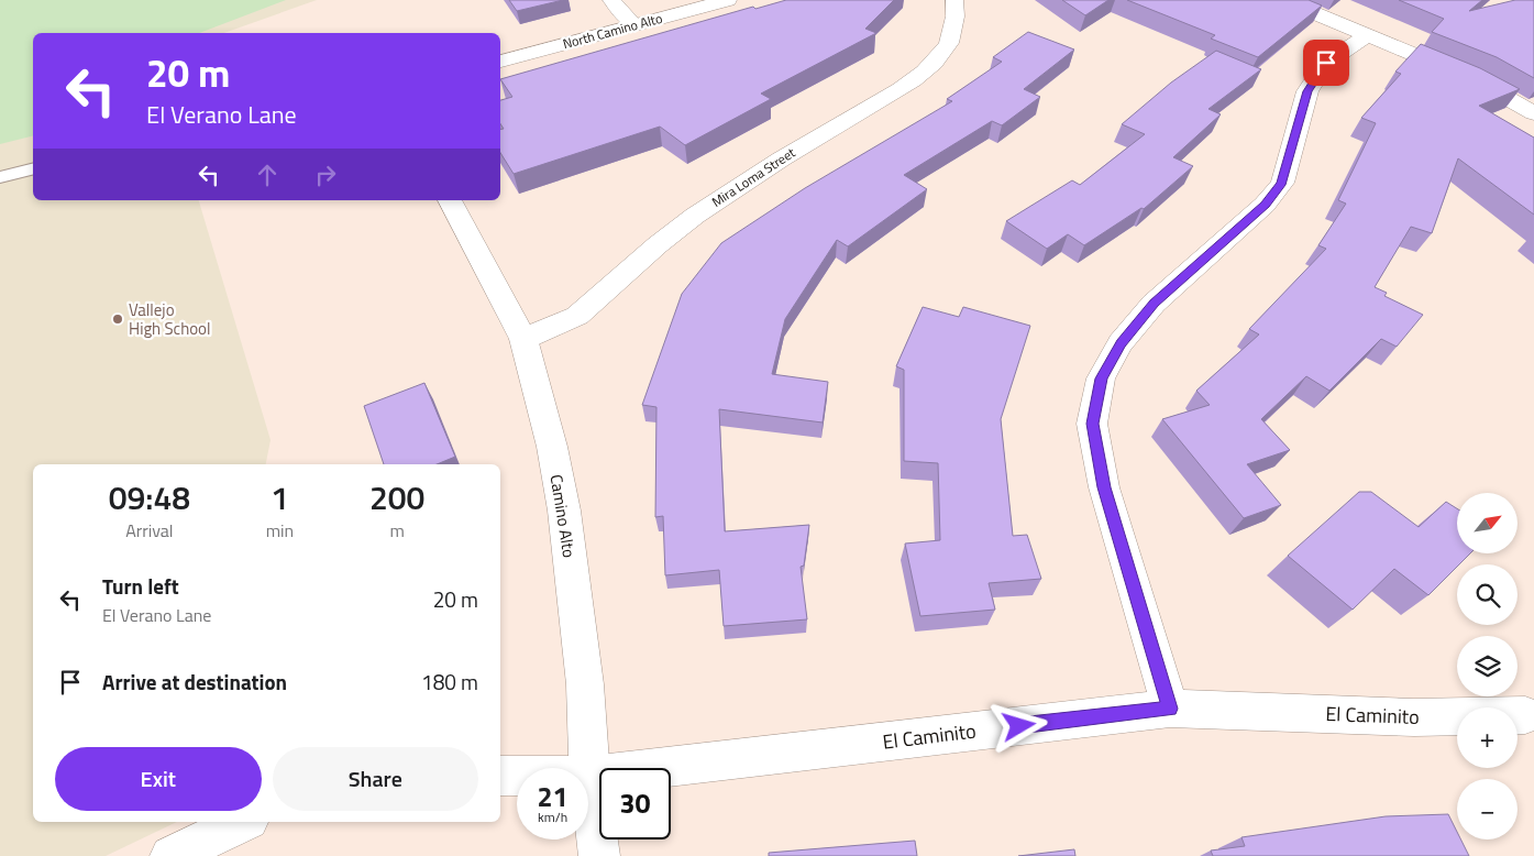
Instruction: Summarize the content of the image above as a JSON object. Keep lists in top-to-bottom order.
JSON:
{
  "streets": {
    "street": [
      "North Camino Alto",
      "Mira Loma Street",
      "Camino Alto",
      "El Caminito"
    ]
  },
  "crossings": [
    ["Mira Loma Street", "Camino Alto"],
    ["Camino Alto", "El Caminito"]
  ],
  "places": ["Vallejo High School"],
  "north": "top right",
  "page": {
    "turn": ["20 m", "El Verano Lane"],
    "eta": [
      "09:48",
      "Arrival",
      "1",
      "min",
      "200",
      "m"
    ],
    "map_buttons": ["+", "−"],
    "list": [
      {
        "name": "Turn left",
        "note": "El Verano Lane",
        "value": "20 m"
      },
      {
        "name": "Arrive at destination",
        "value": "180 m"
      }
    ],
    "buttons": ["Exit", "Share"],
    "speed": "21 km/h",
    "limit": "30"
  }
}
